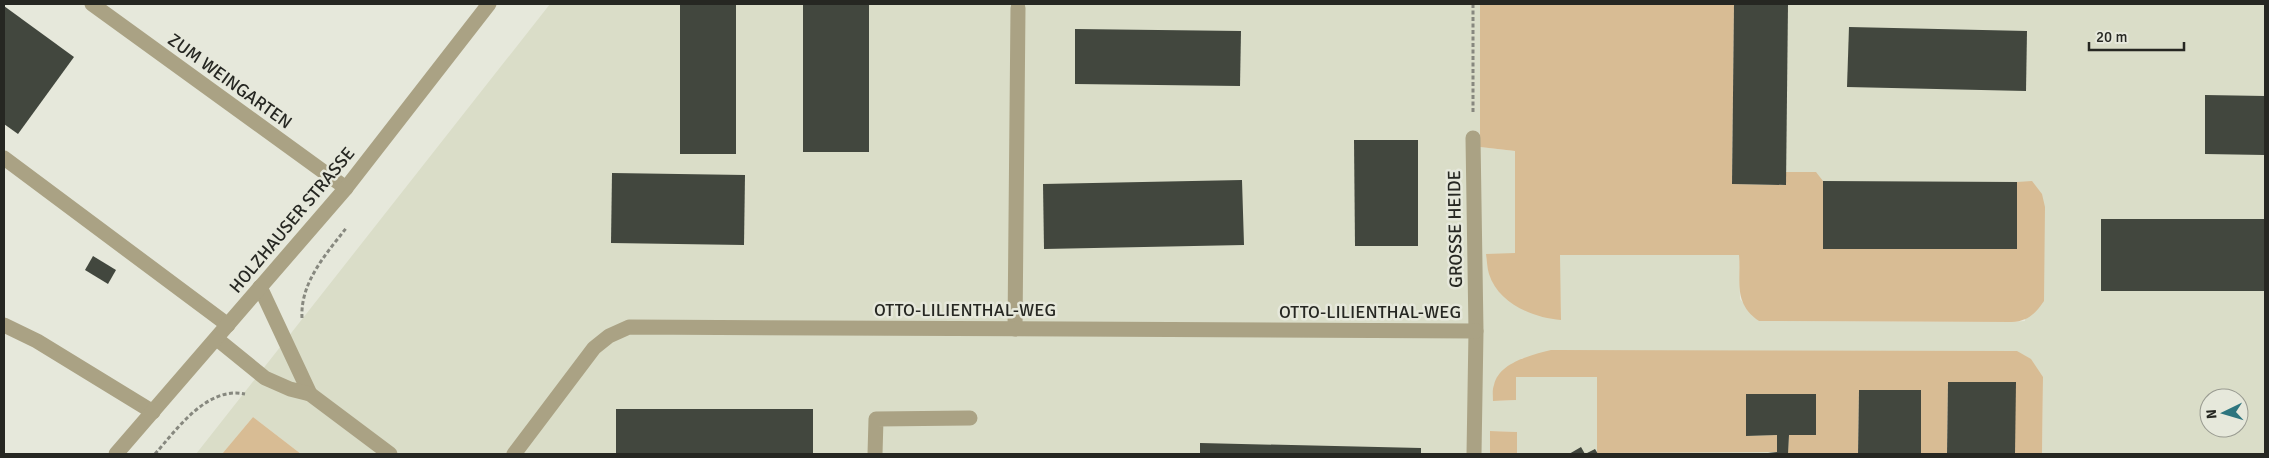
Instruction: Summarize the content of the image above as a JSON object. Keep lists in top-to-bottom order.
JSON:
{
  "streets": {
    "street": [
      "ZUM WEINGARTEN",
      "HOLZHAUSER STRASSE",
      "GROSSE HEIDE",
      "OTTO-LILIENTHAL-WEG"
    ]
  },
  "crossings": [
    ["ZUM WEINGARTEN", "HOLZHAUSER STRASSE"],
    ["GROSSE HEIDE", "OTTO-LILIENTHAL-WEG"]
  ],
  "scale_bar": "20 m",
  "north": "left"
}
